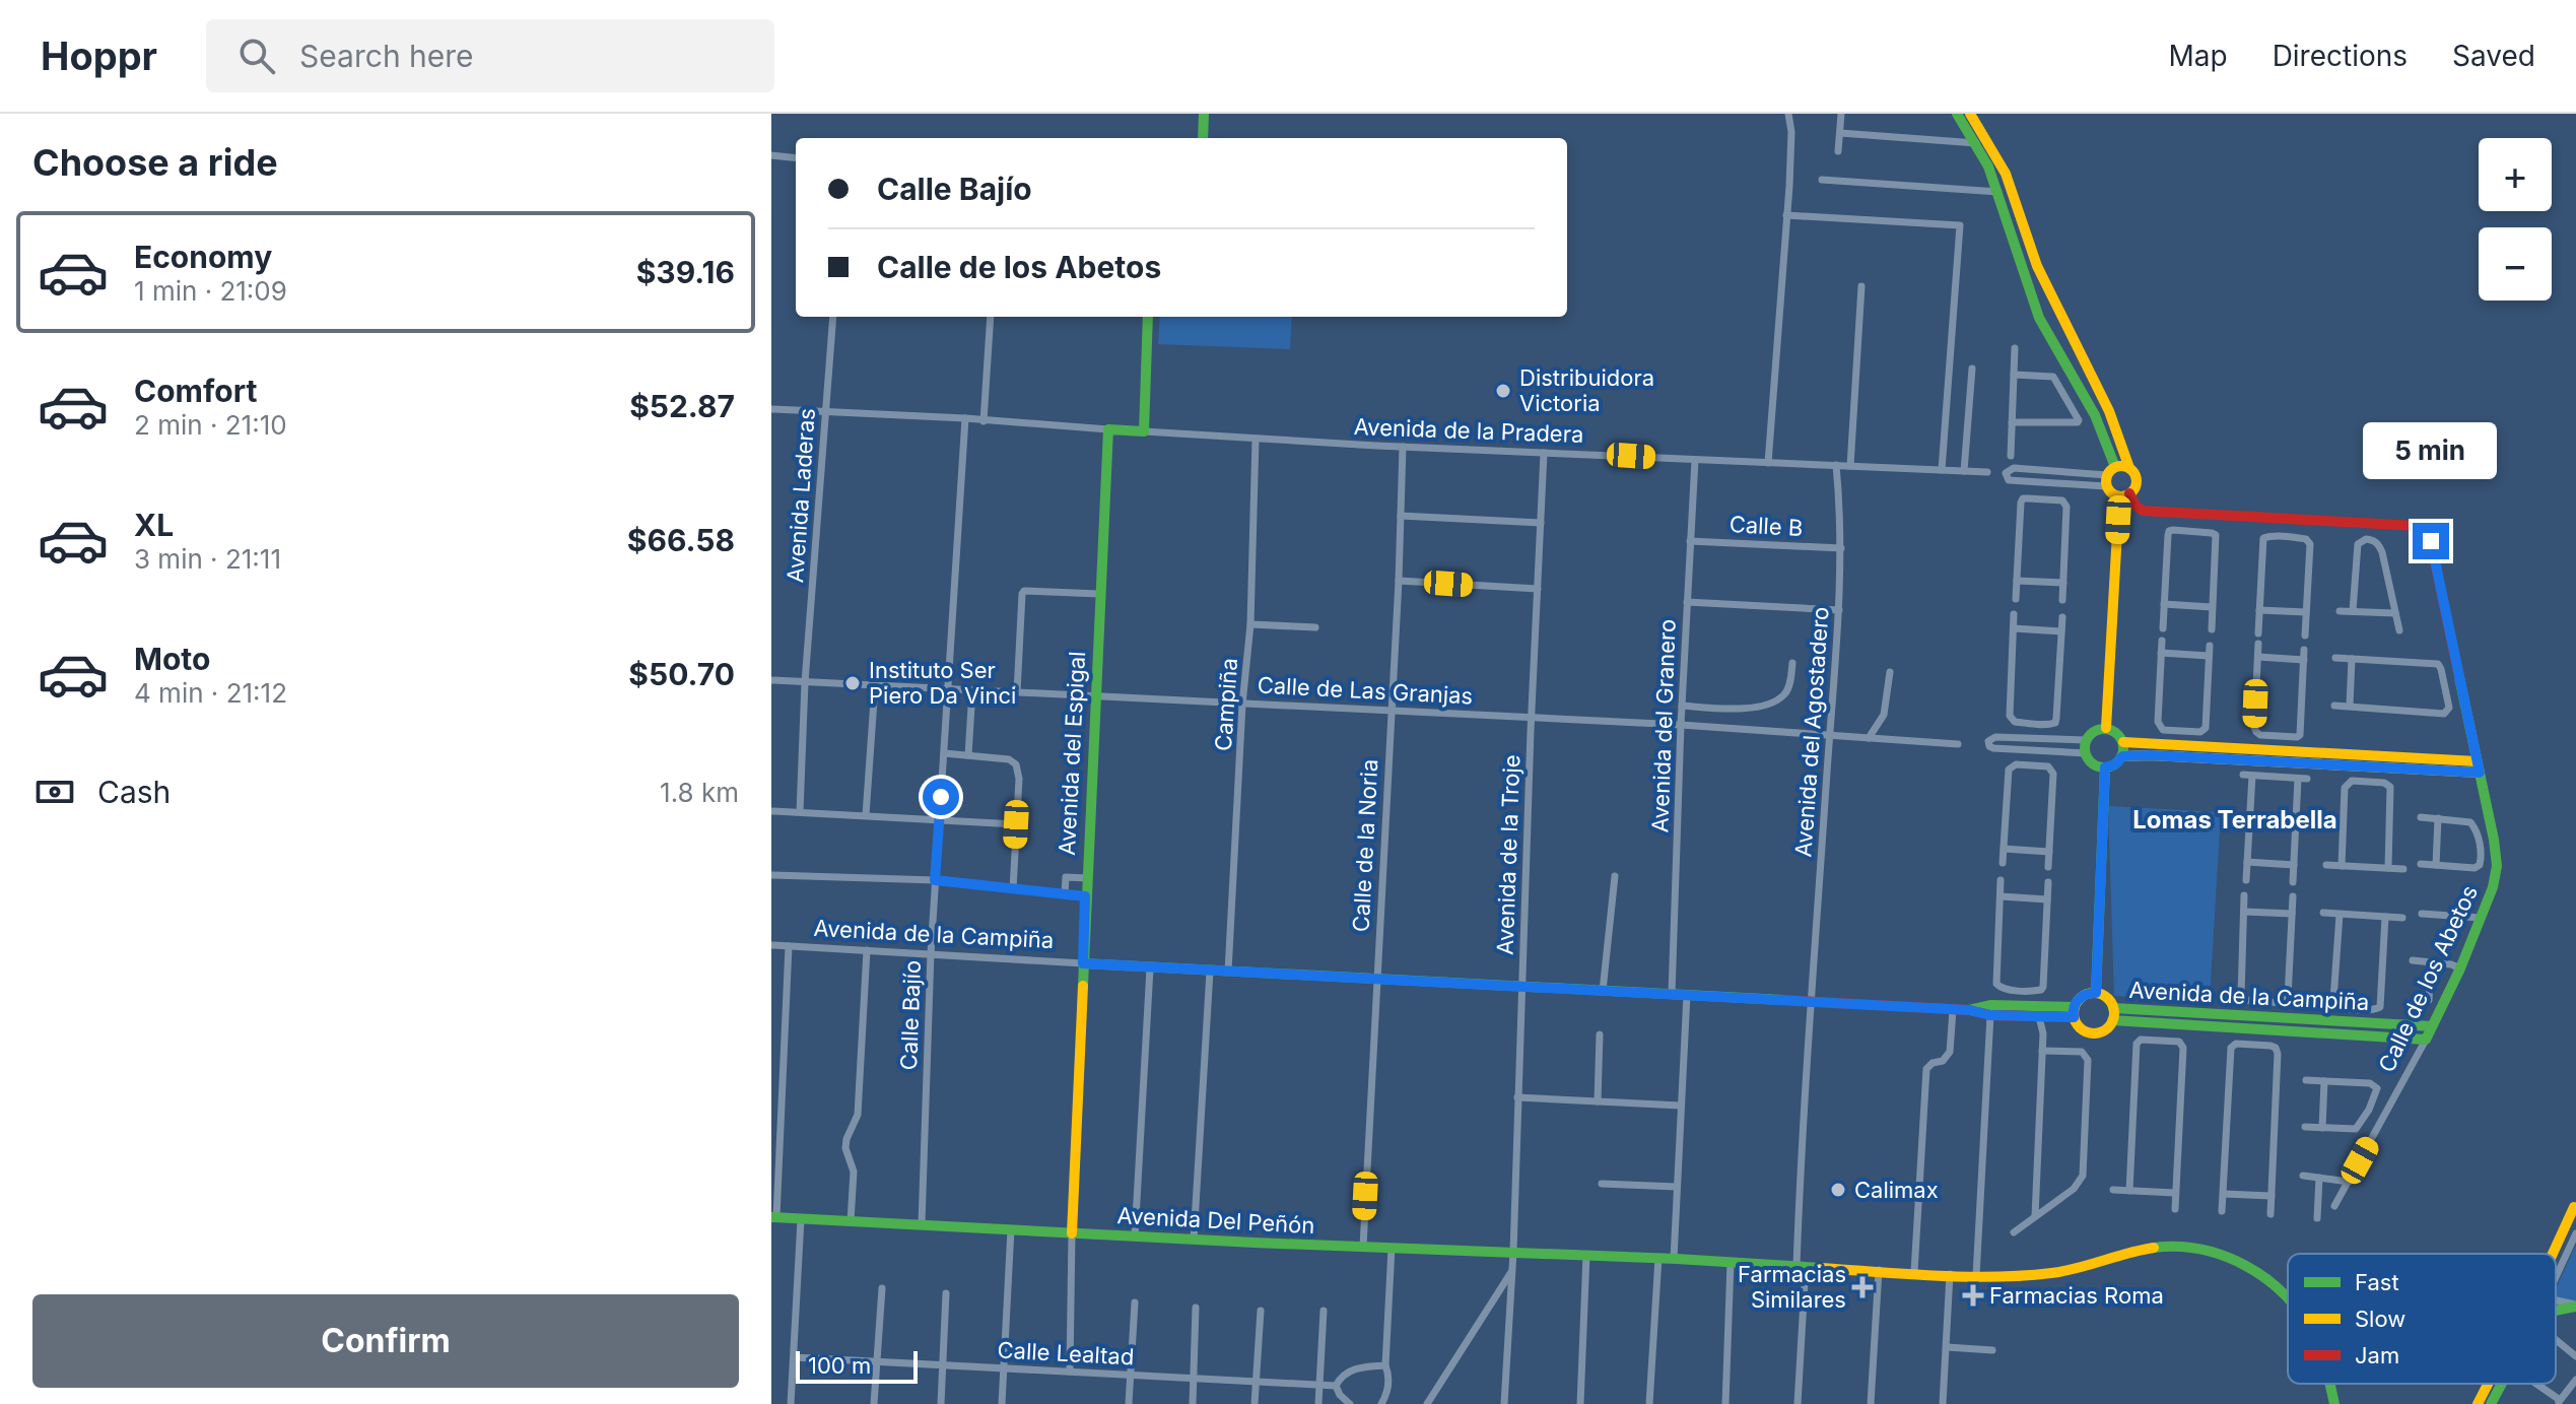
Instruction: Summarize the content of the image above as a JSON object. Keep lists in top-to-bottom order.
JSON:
{
  "streets": {
    "street": [
      "Avenida de la Pradera",
      "Avenida Laderas",
      "Calle B",
      "Calle de Las Granjas",
      "Campiña",
      "Avenida del Granero",
      "Avenida del Agostadero",
      "Avenida del Espigal",
      "Calle de la Noria",
      "Avenida de la Troje",
      "Avenida de la Campiña",
      "Calle de los Abetos",
      "Calle Bajío",
      "Avenida Del Peñón",
      "Calle Lealtad"
    ]
  },
  "crossings": [
    ["Avenida de la Pradera", "Campiña"],
    ["Avenida de la Pradera", "Avenida del Granero"],
    ["Avenida de la Pradera", "Avenida del Agostadero"],
    ["Avenida de la Pradera", "Calle de la Noria"],
    ["Avenida de la Pradera", "Avenida de la Troje"],
    ["Avenida Laderas", "Calle de Las Granjas"],
    ["Calle B", "Avenida del Granero"],
    ["Calle B", "Avenida del Agostadero"],
    ["Calle de Las Granjas", "Campiña"],
    ["Calle de Las Granjas", "Avenida del Granero"],
    ["Calle de Las Granjas", "Avenida del Agostadero"],
    ["Calle de Las Granjas", "Avenida del Espigal"],
    ["Calle de Las Granjas", "Calle de la Noria"],
    ["Calle de Las Granjas", "Avenida de la Troje"],
    ["Calle de Las Granjas", "Calle Bajío"],
    ["Campiña", "Avenida de la Campiña"],
    ["Avenida del Granero", "Avenida de la Campiña"],
    ["Avenida del Agostadero", "Avenida de la Campiña"],
    ["Avenida del Espigal", "Avenida de la Campiña"],
    ["Avenida del Espigal", "Avenida Del Peñón"],
    ["Calle de la Noria", "Avenida de la Campiña"],
    ["Calle de la Noria", "Avenida Del Peñón"],
    ["Avenida de la Troje", "Avenida de la Campiña"],
    ["Avenida de la Troje", "Avenida Del Peñón"],
    ["Avenida de la Campiña", "Calle de los Abetos"],
    ["Avenida de la Campiña", "Calle Bajío"],
    ["Calle Bajío", "Avenida Del Peñón"]
  ],
  "districts": ["Lomas Terrabella"],
  "places": {
    "other": ["Distribuidora Victoria", "Instituto Ser Piero Da Vinci", "Calimax"],
    "health": ["Farmacias Similares", "Farmacias Roma"]
  },
  "legend": ["Fast", "Slow", "Jam"],
  "scale_bar": "100 m",
  "page": {
    "header": "Hoppr",
    "search": "Search here",
    "nav": ["Map", "Directions", "Saved"],
    "heading": "Choose a ride",
    "map_buttons": ["+", "−"],
    "banner": ["Calle Bajío", "Calle de los Abetos"],
    "list": [
      {
        "name": "Economy",
        "note": "1 min · 21:09",
        "value": "$39.16"
      },
      {
        "name": "Comfort",
        "note": "2 min · 21:10",
        "value": "$52.87"
      },
      {
        "name": "XL",
        "note": "3 min · 21:11",
        "value": "$66.58"
      },
      {
        "name": "Moto",
        "note": "4 min · 21:12",
        "value": "$50.70"
      }
    ],
    "bubble": "5 min",
    "pay": ["Cash", "1.8 km"],
    "buttons": "Confirm",
    "scale": "100 m"
  }
}
